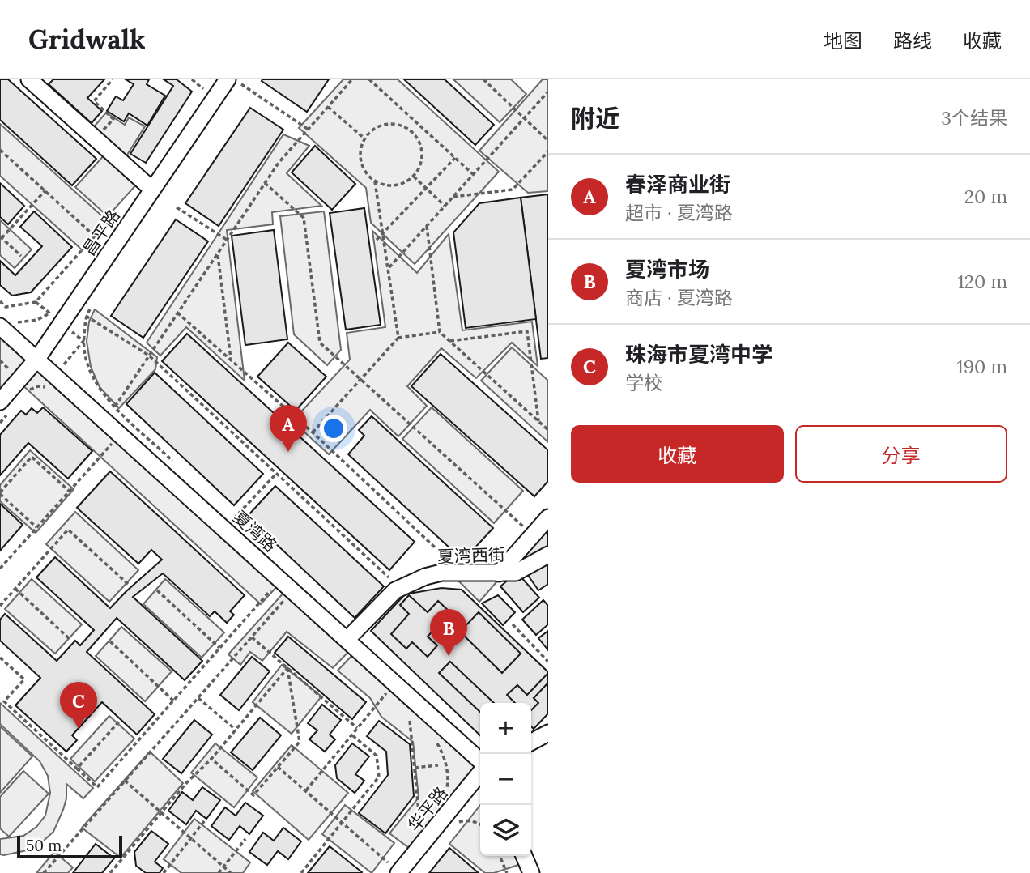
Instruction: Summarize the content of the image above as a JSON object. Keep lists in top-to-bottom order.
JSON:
{
  "streets": {
    "street": [
      "昌平路",
      "夏湾路",
      "夏湾西街",
      "华平路"
    ]
  },
  "crossings": [
    ["昌平路", "夏湾路"],
    ["夏湾路", "夏湾西街"]
  ],
  "scale_bar": "50 m",
  "page": {
    "header": "Gridwalk",
    "nav": ["地图", "路线", "收藏"],
    "heading": ["附近", "3个结果"],
    "list": [
      {
        "mark": "A",
        "name": "春泽商业街",
        "note": "超市 · 夏湾路",
        "value": "20 m"
      },
      {
        "mark": "B",
        "name": "夏湾市场",
        "note": "商店 · 夏湾路",
        "value": "120 m"
      },
      {
        "mark": "C",
        "name": "珠海市夏湾中学",
        "note": "学校",
        "value": "190 m"
      }
    ],
    "pins": ["A", "B", "C"],
    "buttons": ["收藏", "分享"],
    "map_buttons": ["+", "−"],
    "scale": "50 m"
  }
}
